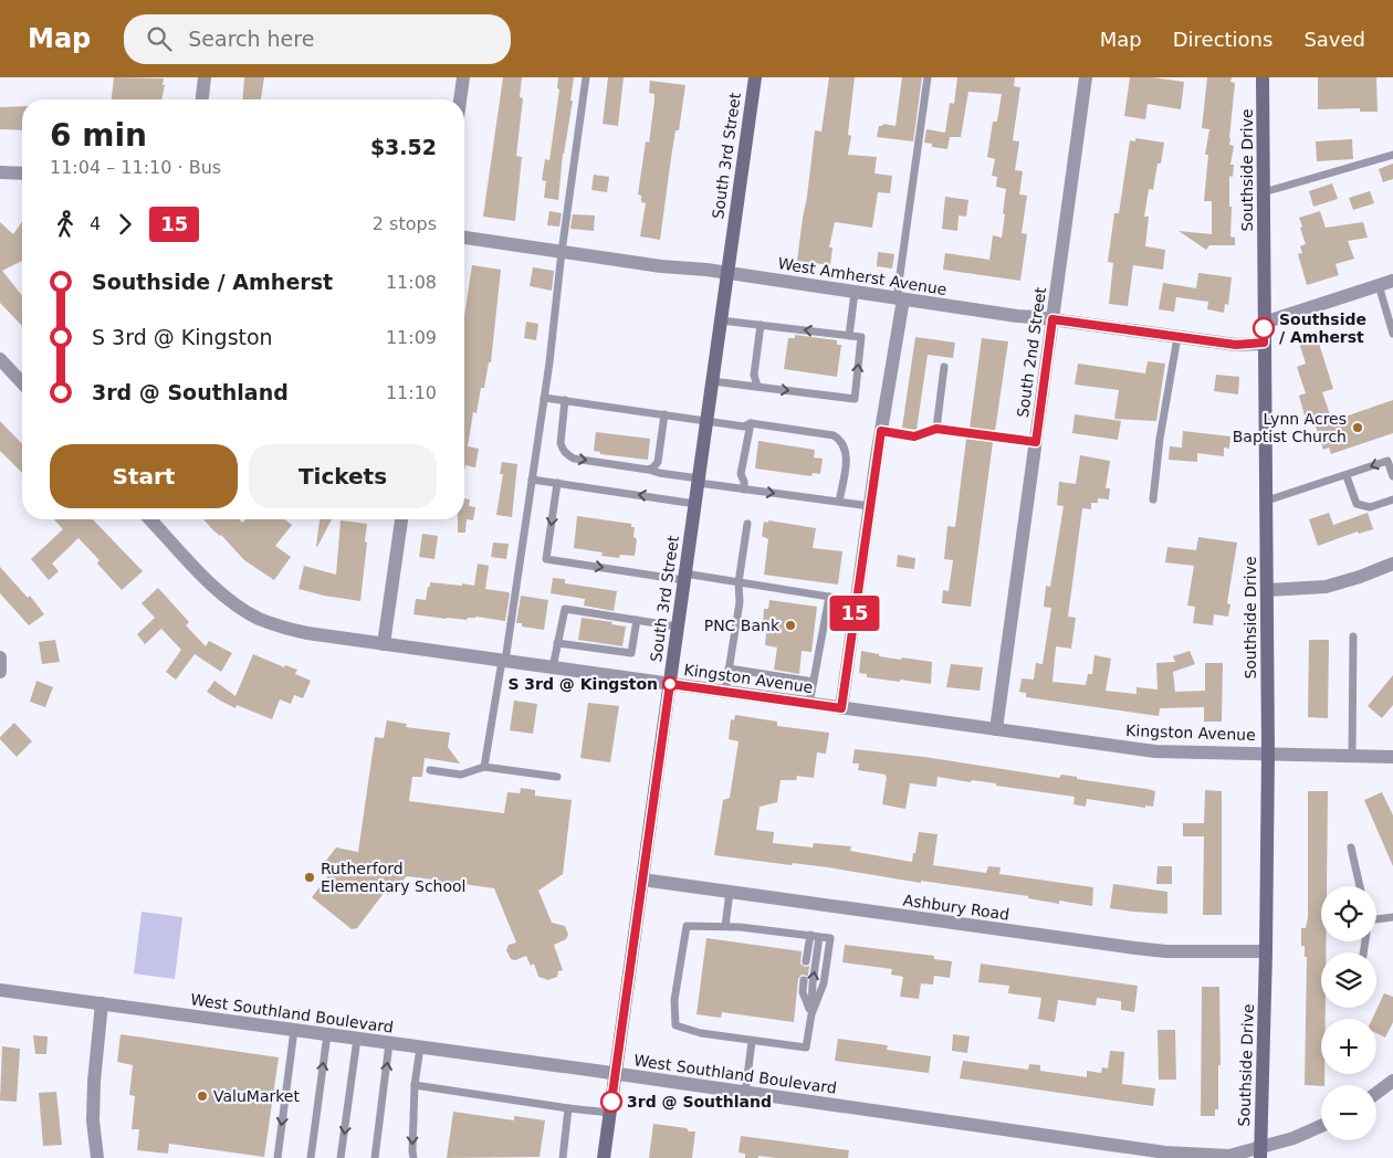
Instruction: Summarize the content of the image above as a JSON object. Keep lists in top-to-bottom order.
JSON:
{
  "streets": {
    "street": [
      "South 3rd Street",
      "Southside Drive",
      "West Amherst Avenue",
      "South 2nd Street",
      "Kingston Avenue",
      "Ashbury Road",
      "West Southland Boulevard"
    ]
  },
  "crossings": [
    ["South 3rd Street", "West Amherst Avenue"],
    ["South 3rd Street", "Kingston Avenue"],
    ["South 3rd Street", "Ashbury Road"],
    ["South 3rd Street", "West Southland Boulevard"],
    ["Southside Drive", "West Amherst Avenue"],
    ["Southside Drive", "Kingston Avenue"],
    ["Southside Drive", "Ashbury Road"],
    ["Southside Drive", "West Southland Boulevard"],
    ["West Amherst Avenue", "South 2nd Street"],
    ["South 2nd Street", "Kingston Avenue"]
  ],
  "places": [
    "Southside / Amherst",
    "Lynn Acres Baptist Church",
    "PNC Bank",
    "S 3rd @ Kingston",
    "Rutherford Elementary School",
    "ValuMarket",
    "3rd @ Southland"
  ],
  "lines": ["bus line 15"],
  "page": {
    "header": "Map",
    "search": "Search here",
    "nav": ["Map", "Directions", "Saved"],
    "on_map": "15",
    "heading": ["6 min", "11:04 – 11:10 · Bus", "$3.52"],
    "legs": ["4", "15", "2 stops"],
    "list": [
      {
        "name": "Southside / Amherst",
        "value": "11:08"
      },
      {
        "name": "S 3rd @ Kingston",
        "value": "11:09"
      },
      {
        "name": "3rd @ Southland",
        "value": "11:10"
      }
    ],
    "buttons": ["Start", "Tickets"],
    "map_buttons": ["+", "−"]
  }
}
